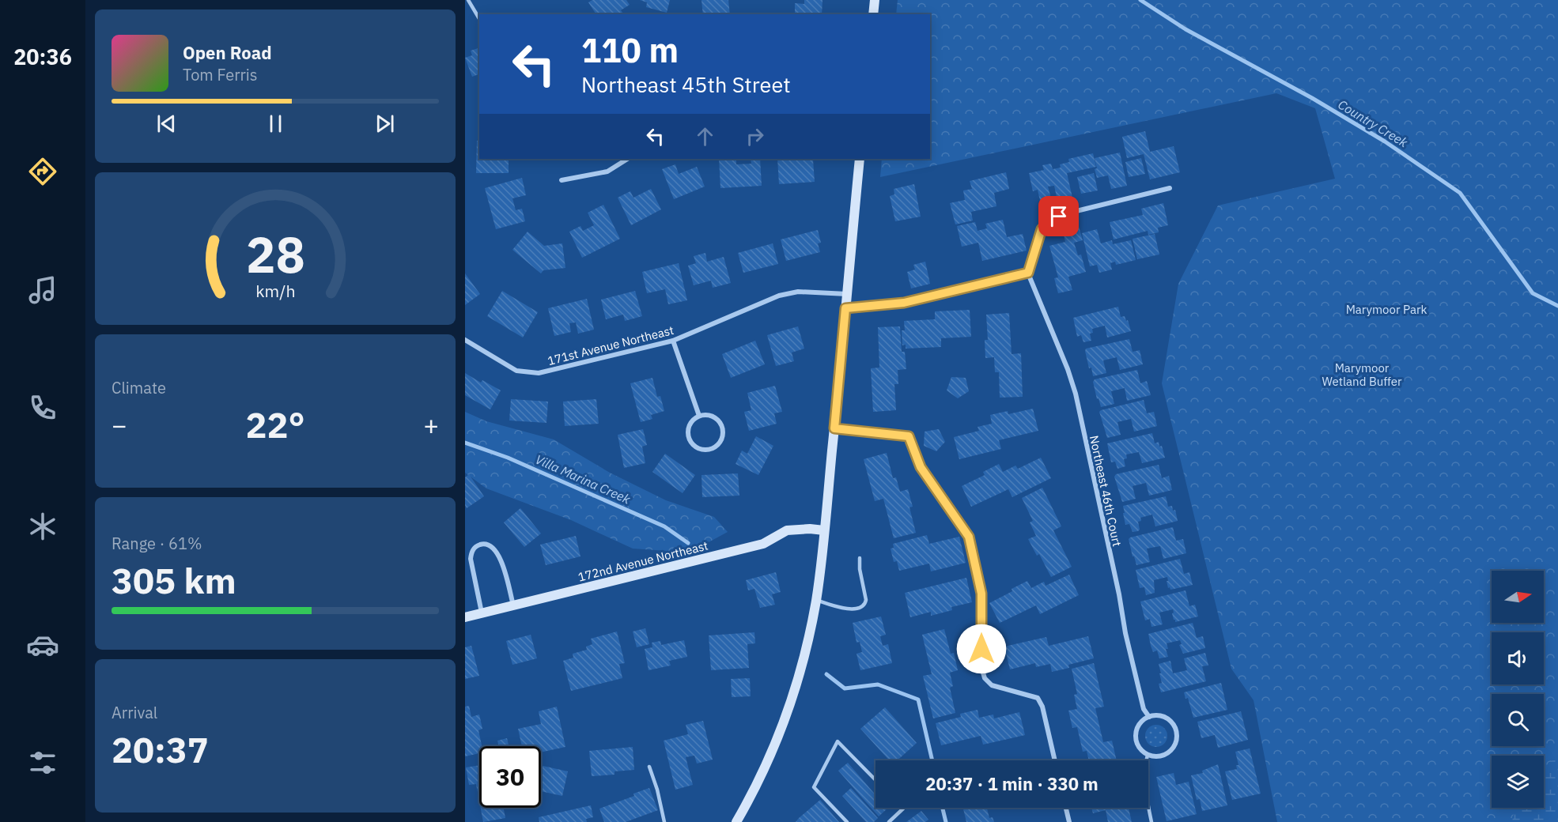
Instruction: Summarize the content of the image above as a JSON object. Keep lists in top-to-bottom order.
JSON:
{
  "streets": {
    "main road": ["172nd Avenue Northeast"],
    "street": ["171st Avenue Northeast", "Northeast 46th Court"]
  },
  "water": ["Country Creek", "Villa Marina Creek"],
  "parks": ["Marymoor Park", "Marymoor Wetland Buffer"],
  "north": "right",
  "page": {
    "tabs": "20:36",
    "turn": ["110 m", "Northeast 45th Street"],
    "song": ["Open Road", "Tom Ferris"],
    "tile": [
      "Climate",
      ["Range · 61%", "305 km"],
      ["Arrival", "20:37"]
    ],
    "heat": ["−", "22°", "+"],
    "limit": "30",
    "trip": "20:37 · 1 min · 330 m",
    "gauge": ["28", "km/h"]
  }
}
